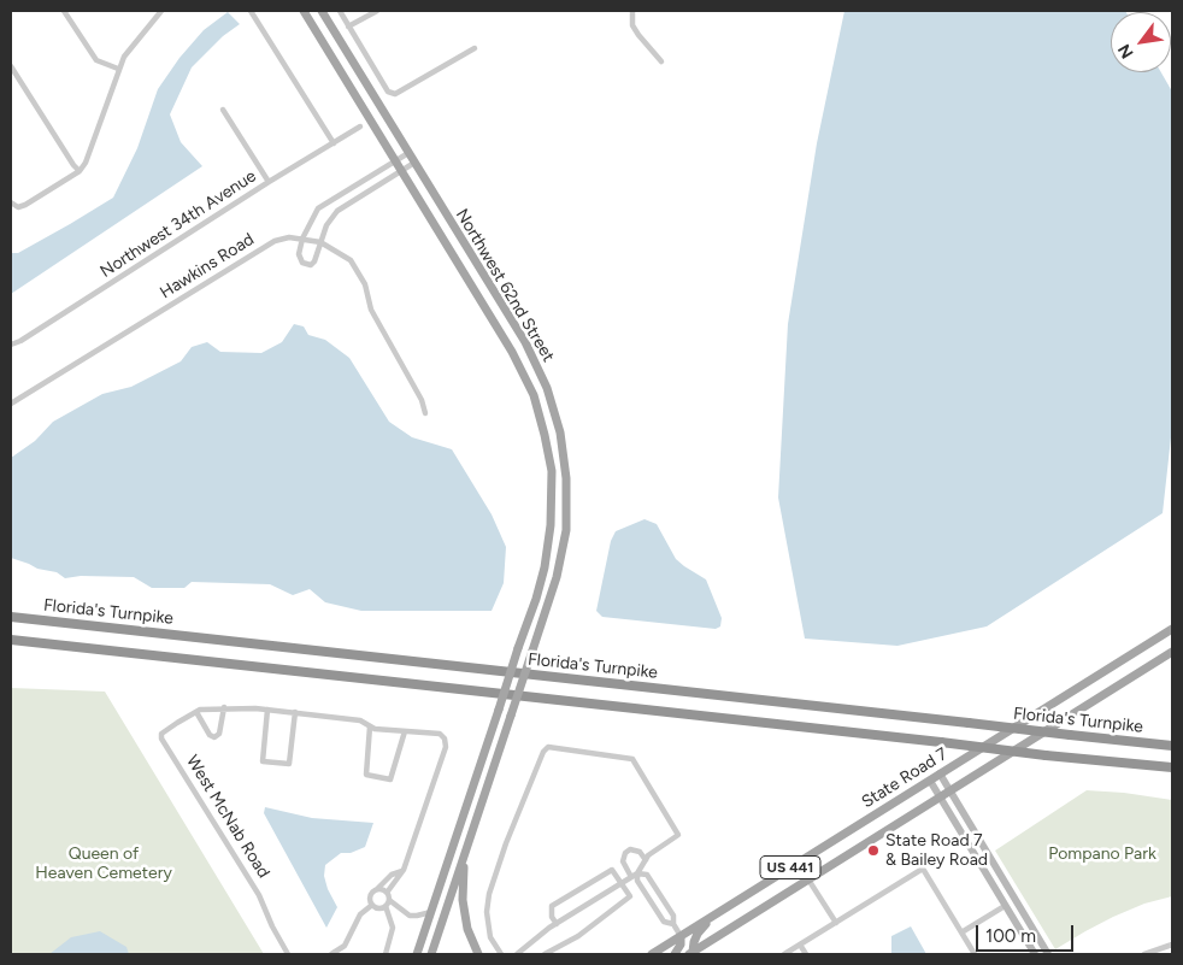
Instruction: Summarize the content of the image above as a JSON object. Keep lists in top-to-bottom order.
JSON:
{
  "streets": {
    "highway": ["Florida's Turnpike"],
    "main road": ["Northwest 62nd Street", "State Road 7", "US 441"],
    "street": ["Northwest 34th Avenue", "Hawkins Road", "West McNab Road"]
  },
  "parks": ["Queen of Heaven Cemetery", "Pompano Park"],
  "places": ["State Road 7 & Bailey Road"],
  "scale_bar": "100 m",
  "north": "bottom left"
}
